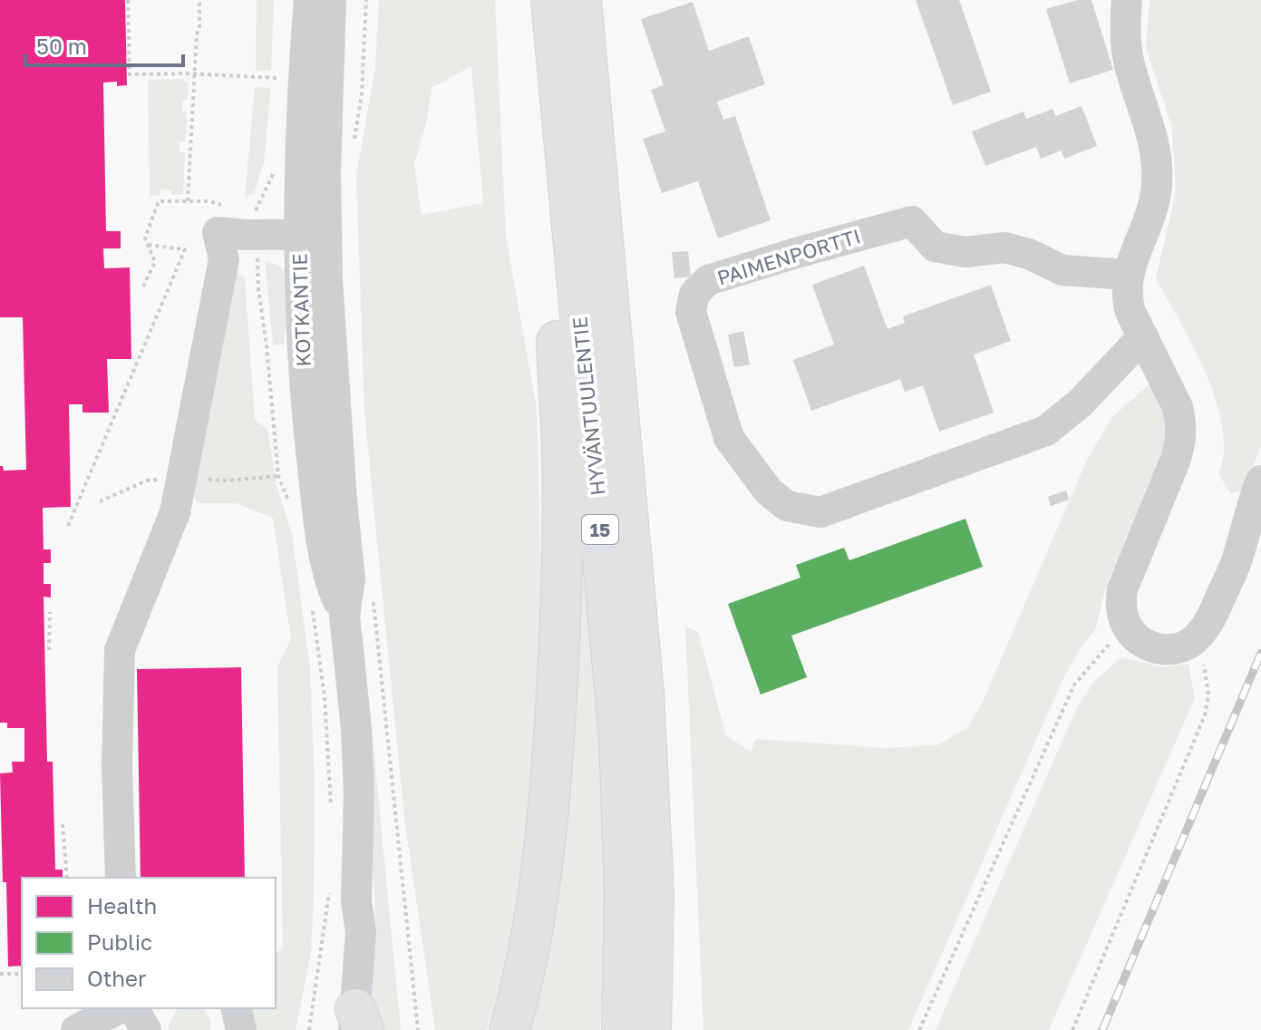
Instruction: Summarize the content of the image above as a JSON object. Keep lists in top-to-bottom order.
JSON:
{
  "streets": {
    "highway": ["HYVÄNTUULENTIE", "15"],
    "street": ["PAIMENPORTTI", "KOTKANTIE"]
  },
  "legend": ["Health", "Public", "Other"],
  "scale_bar": "50 m"
}
